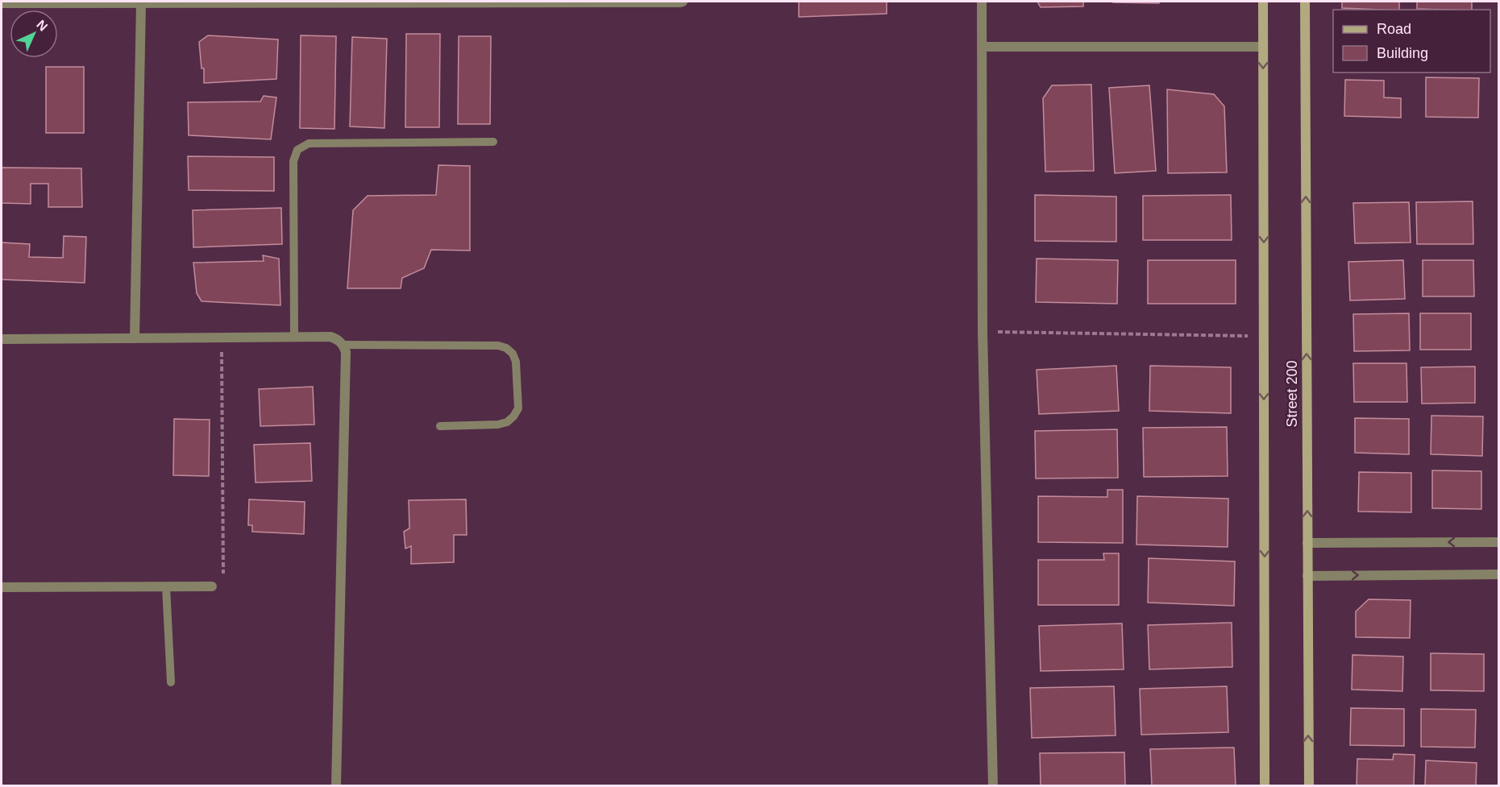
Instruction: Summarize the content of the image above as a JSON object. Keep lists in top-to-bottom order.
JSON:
{
  "streets": {
    "street": ["Street 200"]
  },
  "legend": ["Road", "Building"],
  "north": "top right"
}
